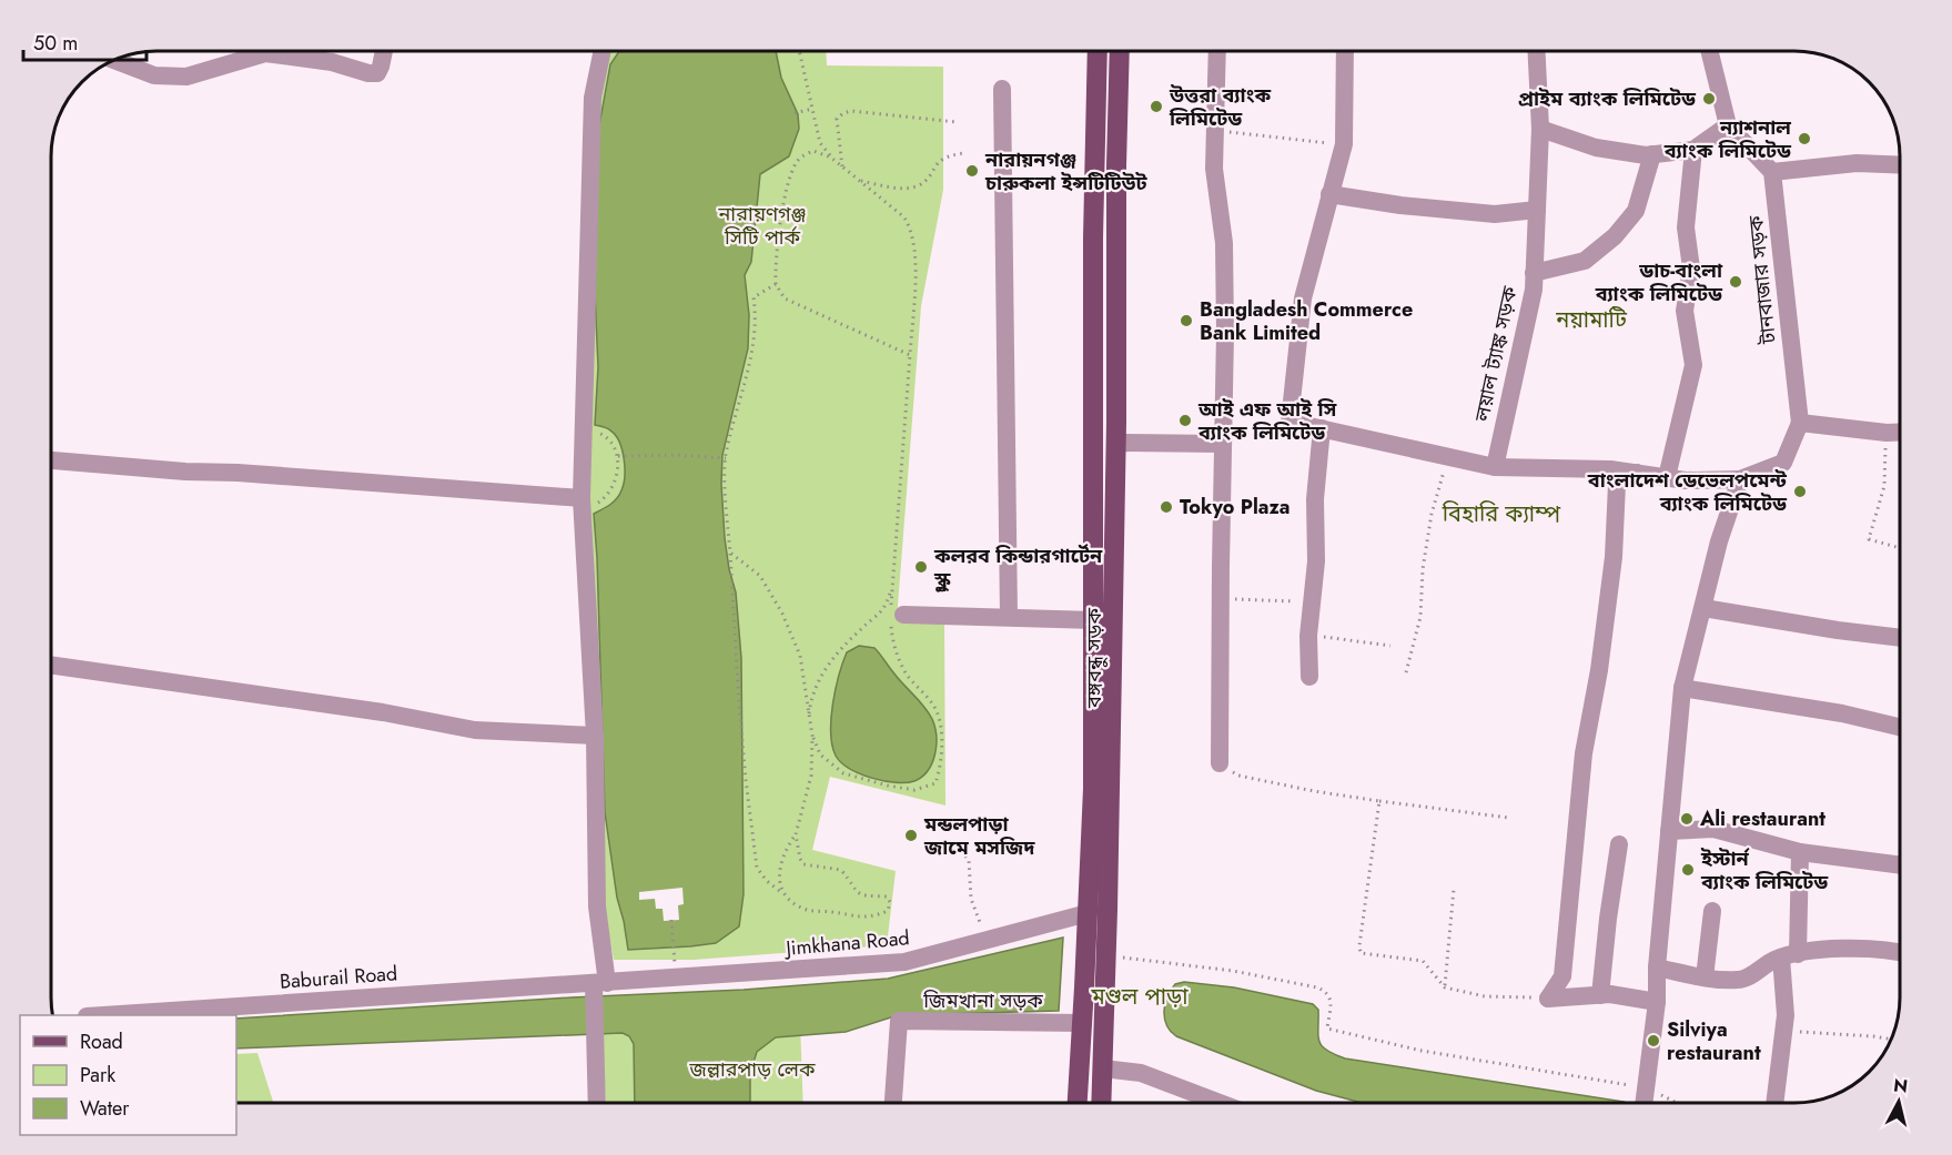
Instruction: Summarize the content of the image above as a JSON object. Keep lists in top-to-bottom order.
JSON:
{
  "streets": {
    "main road": ["বঙ্গবন্ধু সড়ক"],
    "street": [
      "টানবাজার সড়ক",
      "লয়াল ট্যাঙ্ক সড়ক",
      "Jimkhana Road",
      "Baburail Road",
      "জিমখানা সড়ক"
    ]
  },
  "crossings": [
    ["বঙ্গবন্ধু সড়ক", "Jimkhana Road"],
    ["বঙ্গবন্ধু সড়ক", "জিমখানা সড়ক"],
    ["Jimkhana Road", "Baburail Road"]
  ],
  "districts": ["নয়ামাটি", "বিহারি ক্যাম্প", "মণ্ডল পাড়া"],
  "parks": ["নারায়ণগঞ্জ সিটি পার্ক", "জল্লারপাড় লেক"],
  "places": [
    "প্রাইম ব্যাংক লিমিটেড",
    "উত্তরা ব্যাংক লিমিটেড",
    "ন্যাশনাল ব্যাংক লিমিটেড",
    "নারায়নগঞ্জ চারুকলা ইন্সটিটিউট",
    "ডাচ-বাংলা ব্যাংক লিমিটেড",
    "Bangladesh Commerce Bank Limited",
    "আই এফ আই সি ব্যাংক লিমিটেড",
    "বাংলাদেশ ডেভেলপমেন্ট ব্যাংক লিমিটেড",
    "Tokyo Plaza",
    "কলরব কিন্ডারগার্টেন স্কুল",
    "Ali restaurant",
    "মন্ডলপাড়া জামে মসজিদ",
    "ইস্টার্ন ব্যাংক লিমিটেড",
    "Silviya restaurant"
  ],
  "legend": ["Road", "Park", "Water"],
  "scale_bar": "50 m",
  "north": "top"
}
